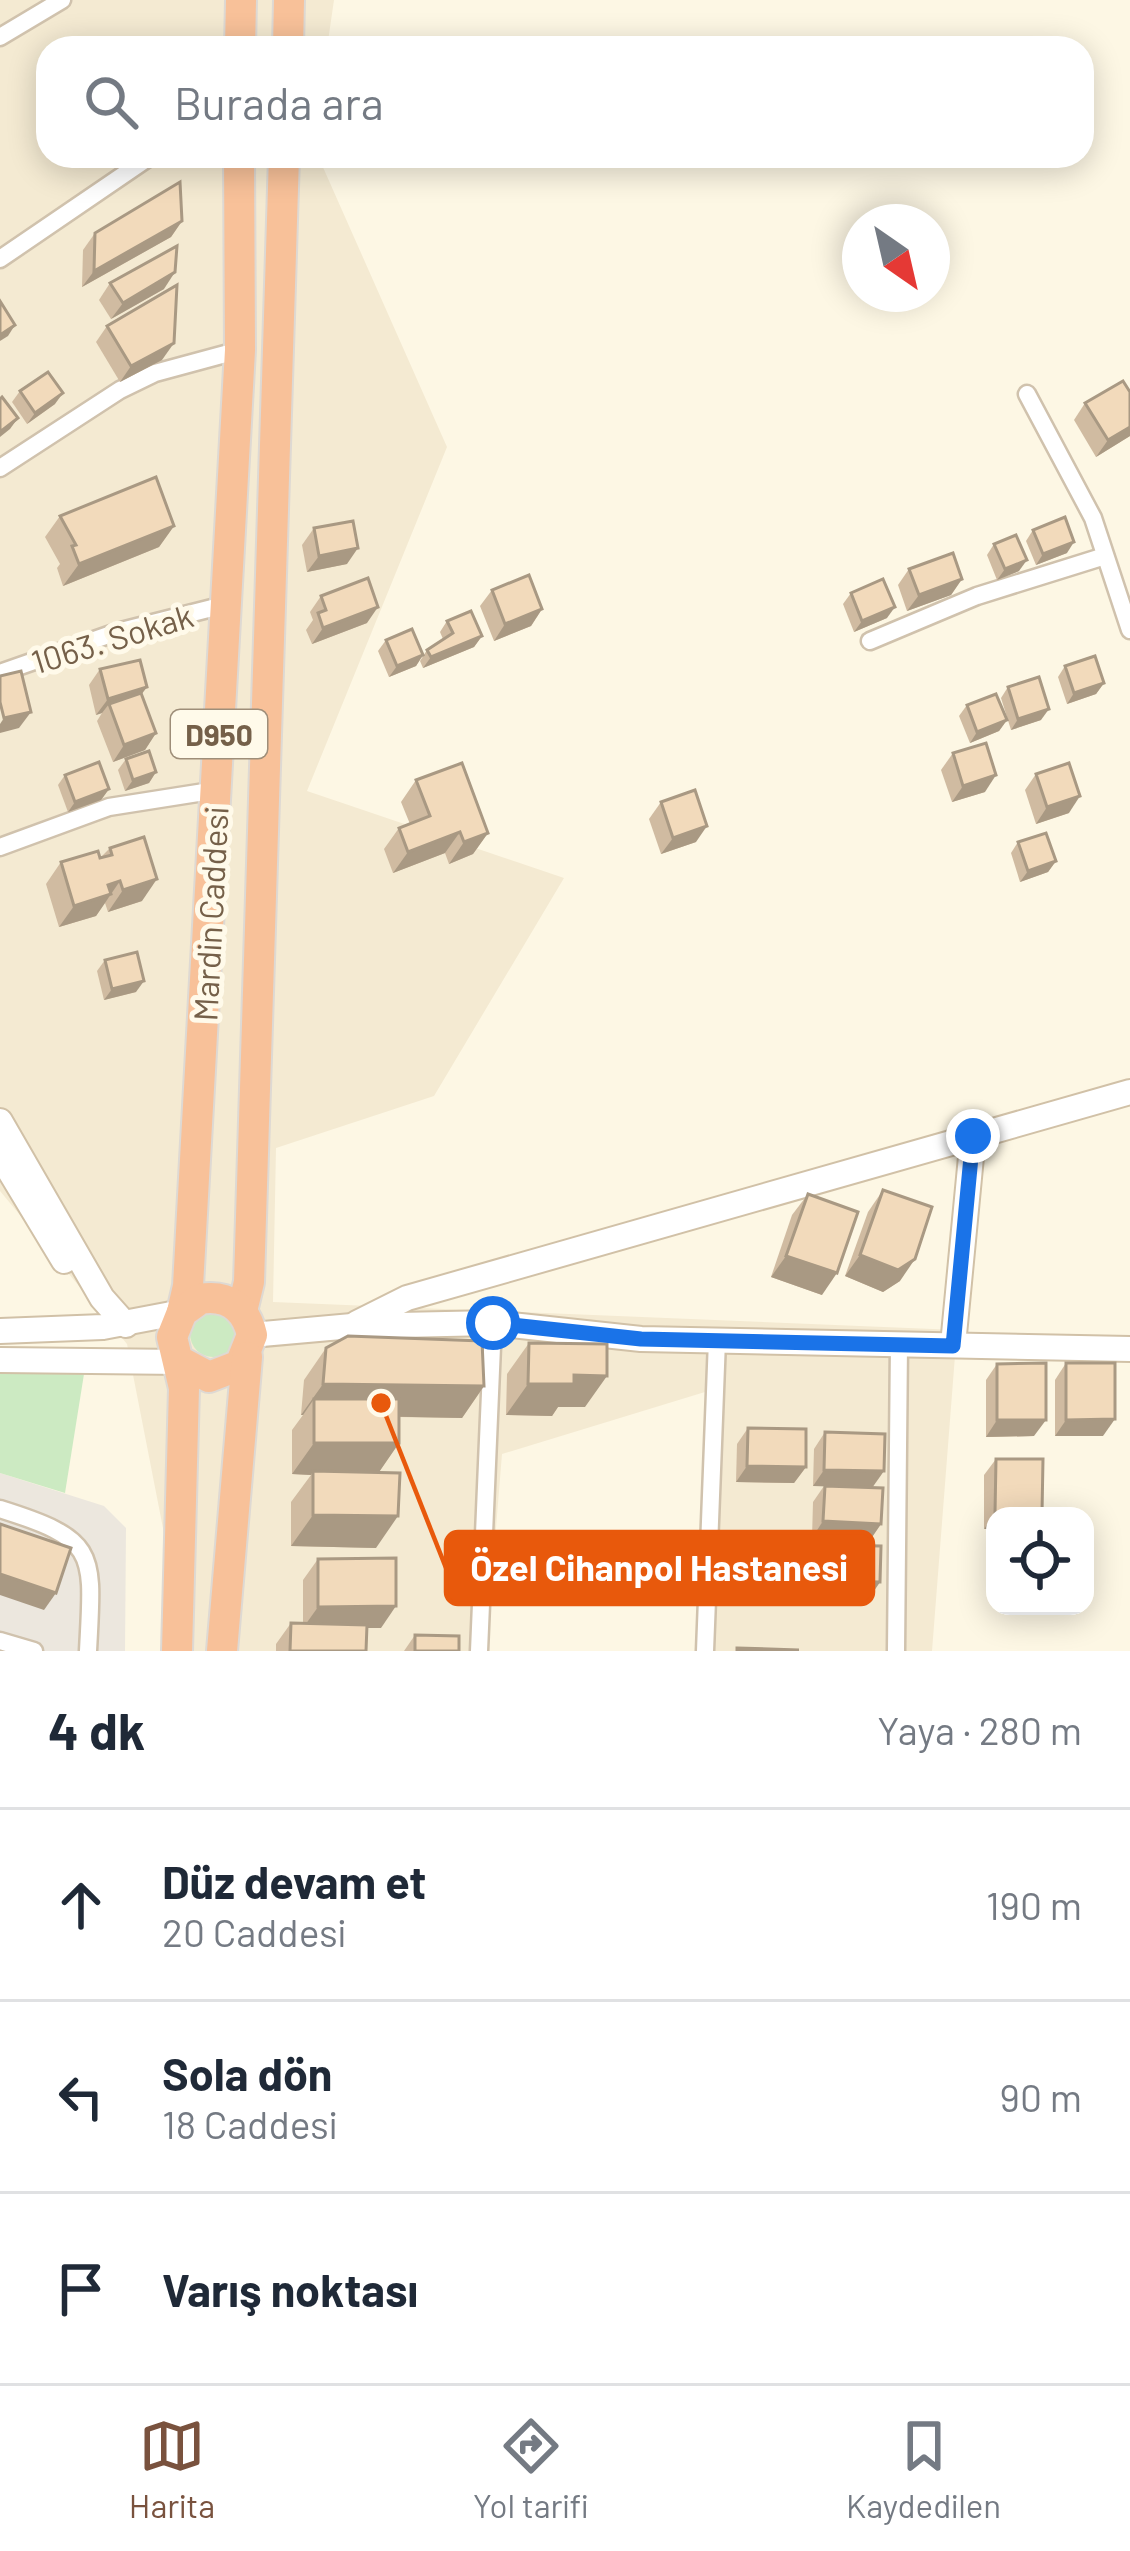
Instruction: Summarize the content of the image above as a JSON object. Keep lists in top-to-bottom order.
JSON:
{
  "streets": {
    "highway": ["D950", "Mardin Caddesi"],
    "street": ["1063. Sokak"]
  },
  "crossings": [
    ["1063. Sokak", "Mardin Caddesi"]
  ],
  "places": ["Özel Cihanpol Hastanesi"],
  "north": "bottom right",
  "page": {
    "search": "Burada ara",
    "heading": ["4 dk", "Yaya · 280 m"],
    "list": [
      ["Düz devam et", "20 Caddesi", "190 m"],
      ["Sola dön", "18 Caddesi", "90 m"],
      "Varış noktası"
    ],
    "nav": ["Harita", "Yol tarifi", "Kaydedilen"]
  }
}
